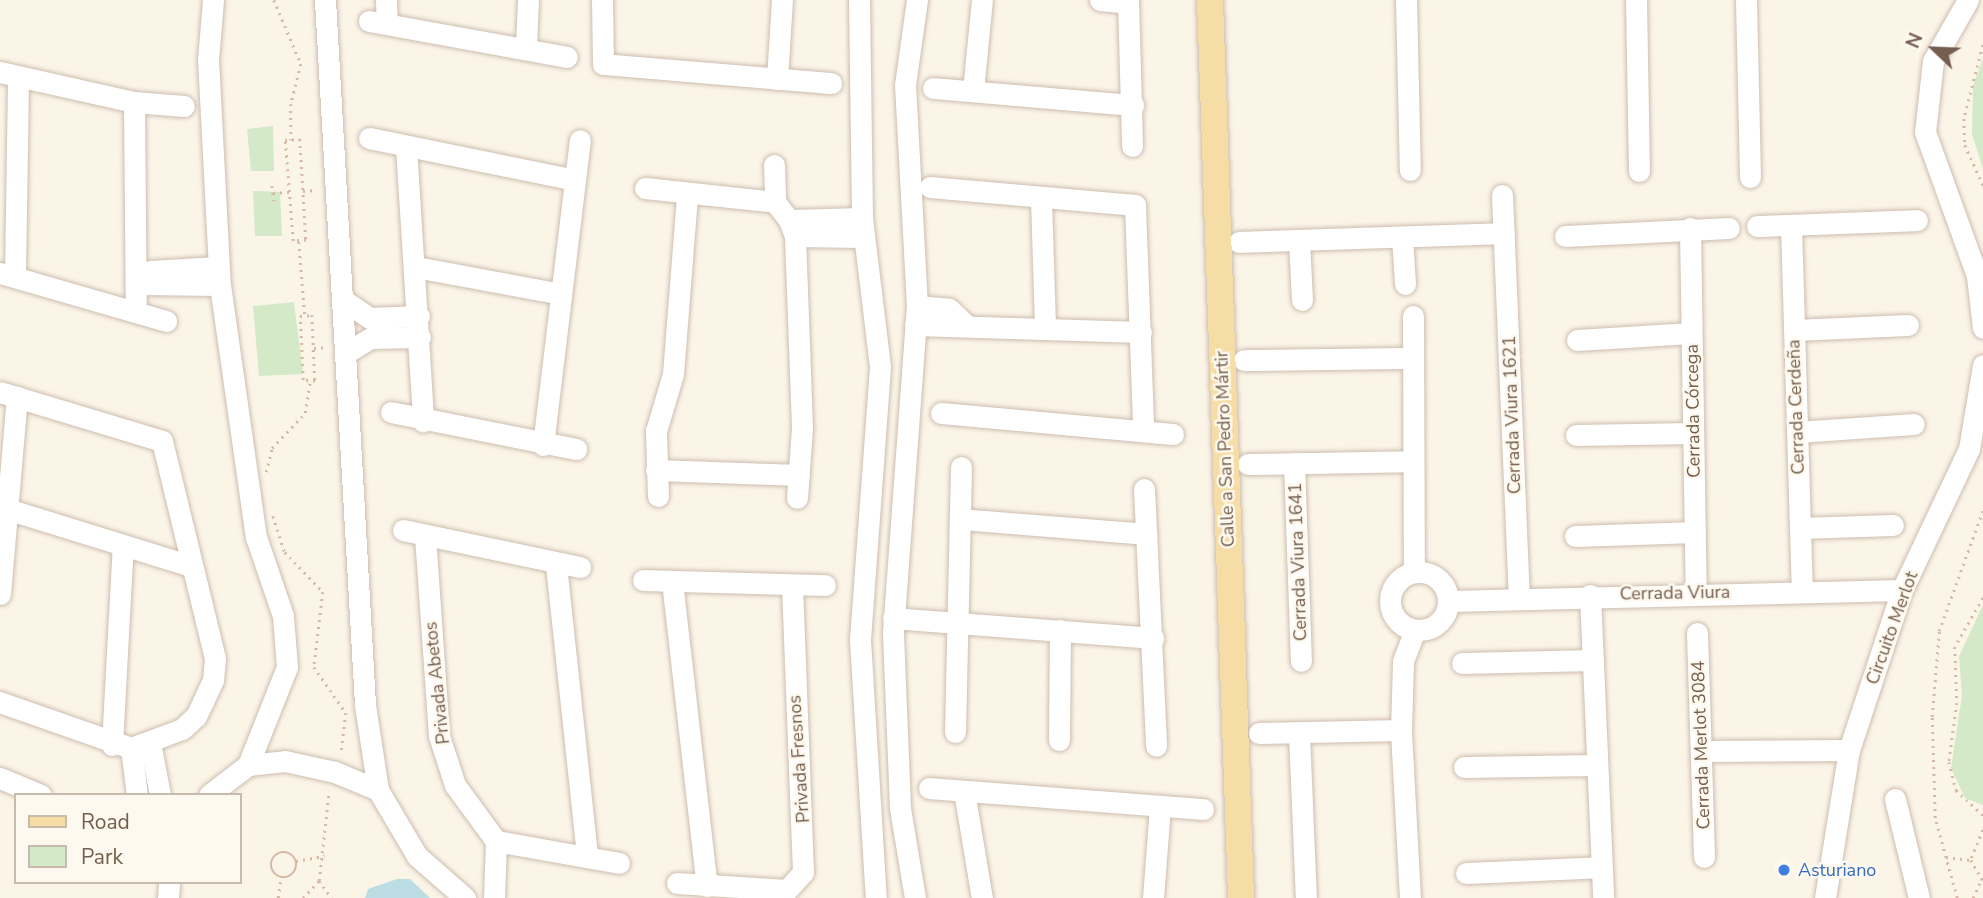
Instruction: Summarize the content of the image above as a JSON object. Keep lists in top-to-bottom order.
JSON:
{
  "streets": {
    "main road": ["Calle a San Pedro Mártir"],
    "street": [
      "Cerrada Cerdeña",
      "Cerrada Córcega",
      "Cerrada Viura 1621",
      "Cerrada Viura 1641",
      "Cerrada Viura",
      "Circuito Merlot",
      "Privada Abetos",
      "Cerrada Merlot 3084",
      "Privada Fresnos"
    ]
  },
  "crossings": [
    ["Cerrada Cerdeña", "Cerrada Viura"],
    ["Cerrada Córcega", "Cerrada Viura"],
    ["Cerrada Viura 1621", "Cerrada Viura"],
    ["Cerrada Viura", "Circuito Merlot"]
  ],
  "places": ["Asturiano"],
  "legend": ["Road", "Park"],
  "north": "top left"
}
